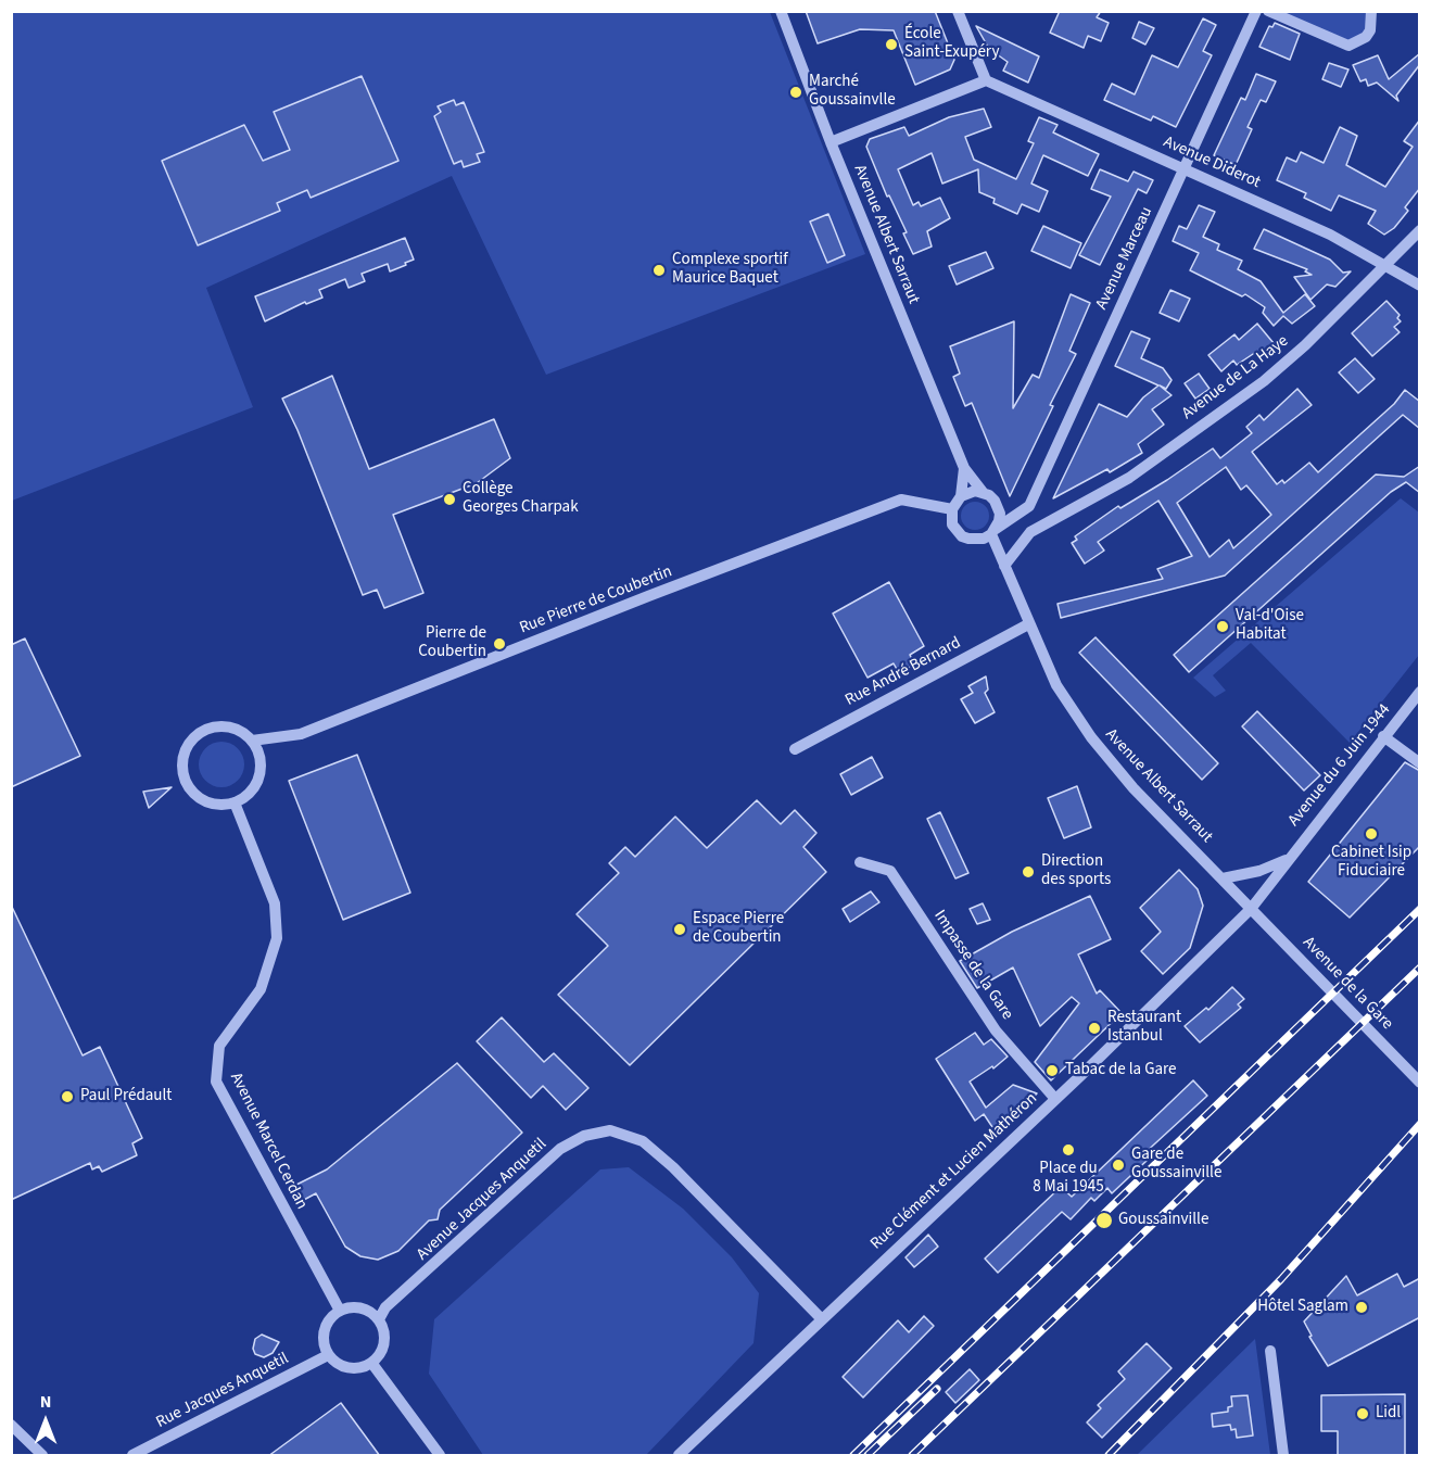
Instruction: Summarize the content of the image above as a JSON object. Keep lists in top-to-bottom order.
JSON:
{
  "streets": {
    "street": [
      "Avenue Diderot",
      "Avenue Albert Sarraut",
      "Avenue Marceau",
      "Avenue de La Haye",
      "Rue Pierre de Coubertin",
      "Rue André Bernard",
      "Avenue du 6 Juin 1944",
      "Impasse de la Gare",
      "Avenue de la Gare",
      "Avenue Marcel Cerdan",
      "Rue Clément et Lucien Mathéron",
      "Avenue Jacques Anquetil",
      "Rue Jacques Anquetil"
    ]
  },
  "crossings": [
    ["Avenue Diderot", "Avenue Marceau"],
    ["Avenue Diderot", "Avenue de La Haye"],
    ["Avenue Albert Sarraut", "Avenue Marceau"],
    ["Avenue Albert Sarraut", "Avenue de La Haye"],
    ["Avenue Albert Sarraut", "Rue Pierre de Coubertin"],
    ["Avenue Albert Sarraut", "Rue André Bernard"],
    ["Avenue Albert Sarraut", "Avenue du 6 Juin 1944"],
    ["Avenue Albert Sarraut", "Avenue de la Gare"],
    ["Avenue Albert Sarraut", "Rue Clément et Lucien Mathéron"],
    ["Avenue Marceau", "Rue Pierre de Coubertin"],
    ["Rue Pierre de Coubertin", "Avenue Marcel Cerdan"],
    ["Avenue du 6 Juin 1944", "Avenue de la Gare"],
    ["Avenue du 6 Juin 1944", "Rue Clément et Lucien Mathéron"],
    ["Impasse de la Gare", "Rue Clément et Lucien Mathéron"],
    ["Avenue de la Gare", "Rue Clément et Lucien Mathéron"],
    ["Avenue Marcel Cerdan", "Avenue Jacques Anquetil"],
    ["Avenue Marcel Cerdan", "Rue Jacques Anquetil"],
    ["Rue Clément et Lucien Mathéron", "Avenue Jacques Anquetil"],
    ["Avenue Jacques Anquetil", "Rue Jacques Anquetil"]
  ],
  "places": [
    "École Saint-Exupéry",
    "Marché Goussainvlle",
    "Complexe sportif Maurice Baquet",
    "Collège Georges Charpak",
    "Val-d'Oise Habitat",
    "Pierre de Coubertin",
    "Cabinet Isip Fiduciaire",
    "Direction des sports",
    "Espace Pierre de Coubertin",
    "Restaurant Istanbul",
    "Tabac de la Gare",
    "Paul Prédault",
    "Place du 8 Mai 1945",
    "Gare de Goussainville",
    "Goussainville",
    "Hôtel Saglam",
    "Lidl"
  ],
  "north": "top"
}
